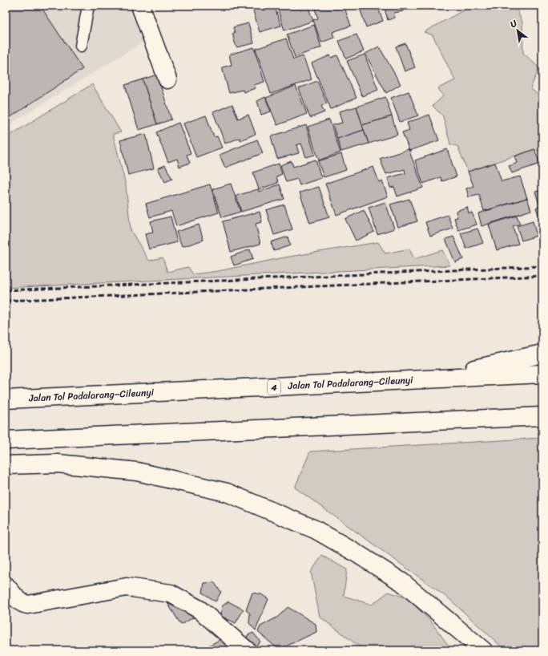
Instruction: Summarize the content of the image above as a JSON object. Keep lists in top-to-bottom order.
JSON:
{
  "streets": {
    "main road": ["Jalan Tol Padalarang–Cileunyi", "4"]
  },
  "north": "top left"
}
